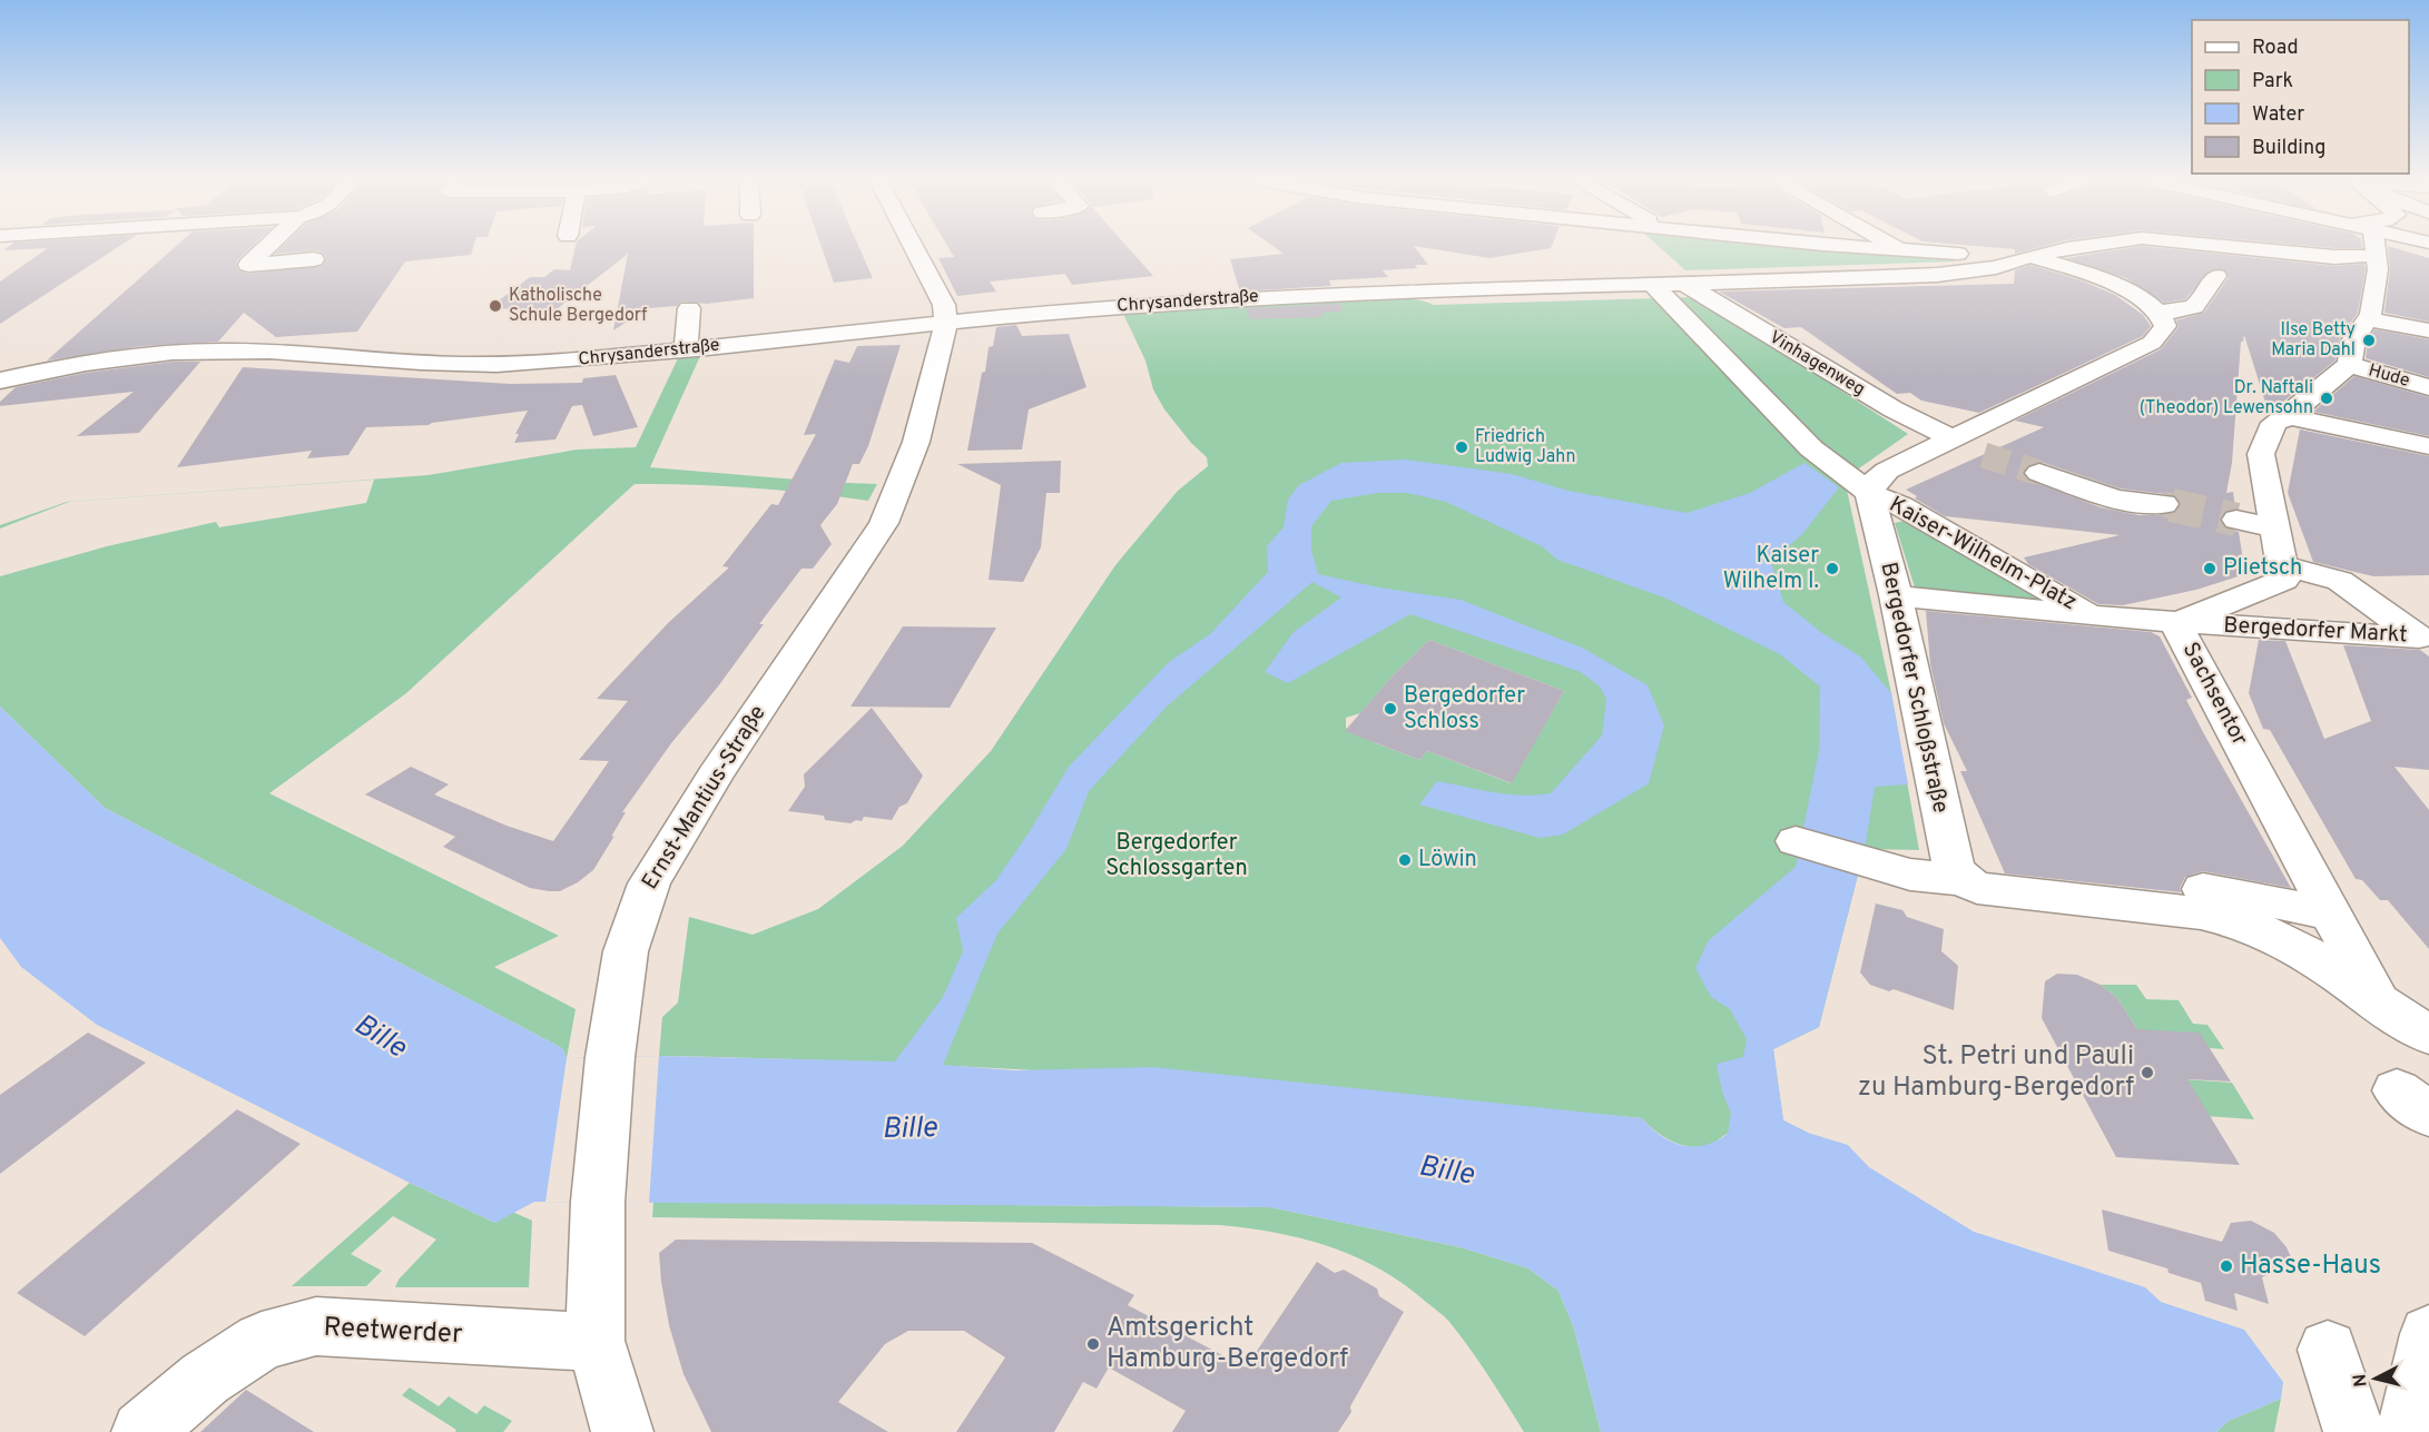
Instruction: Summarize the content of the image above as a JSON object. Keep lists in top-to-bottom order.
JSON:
{
  "streets": {
    "street": [
      "Chrysanderstraße",
      "Vinhagenweg",
      "Hude",
      "Kaiser-Wilhelm-Platz",
      "Bergedorfer Markt",
      "Bergedorfer Schloßstraße",
      "Sachsentor",
      "Ernst-Mantius-Straße",
      "Reetwerder"
    ]
  },
  "crossings": [
    ["Chrysanderstraße", "Vinhagenweg"],
    ["Chrysanderstraße", "Kaiser-Wilhelm-Platz"],
    ["Chrysanderstraße", "Ernst-Mantius-Straße"],
    ["Kaiser-Wilhelm-Platz", "Bergedorfer Markt"],
    ["Kaiser-Wilhelm-Platz", "Bergedorfer Schloßstraße"],
    ["Kaiser-Wilhelm-Platz", "Sachsentor"],
    ["Bergedorfer Markt", "Sachsentor"],
    ["Ernst-Mantius-Straße", "Reetwerder"]
  ],
  "water": ["Bille"],
  "parks": ["Bergedorfer Schlossgarten"],
  "places": [
    "Katholische Schule Bergedorf",
    "Ilse Betty Maria Dahl",
    "Dr. Naftali (Theodor) Lewensohn",
    "Friedrich Ludwig Jahn",
    "Kaiser Wilhelm I.",
    "Plietsch",
    "Bergedorfer Schloss",
    "Löwin",
    "St. Petri und Pauli zu Hamburg-Bergedorf",
    "Hasse-Haus",
    "Amtsgericht Hamburg-Bergedorf"
  ],
  "legend": [
    "Road",
    "Park",
    "Water",
    "Building"
  ],
  "north": "left"
}
